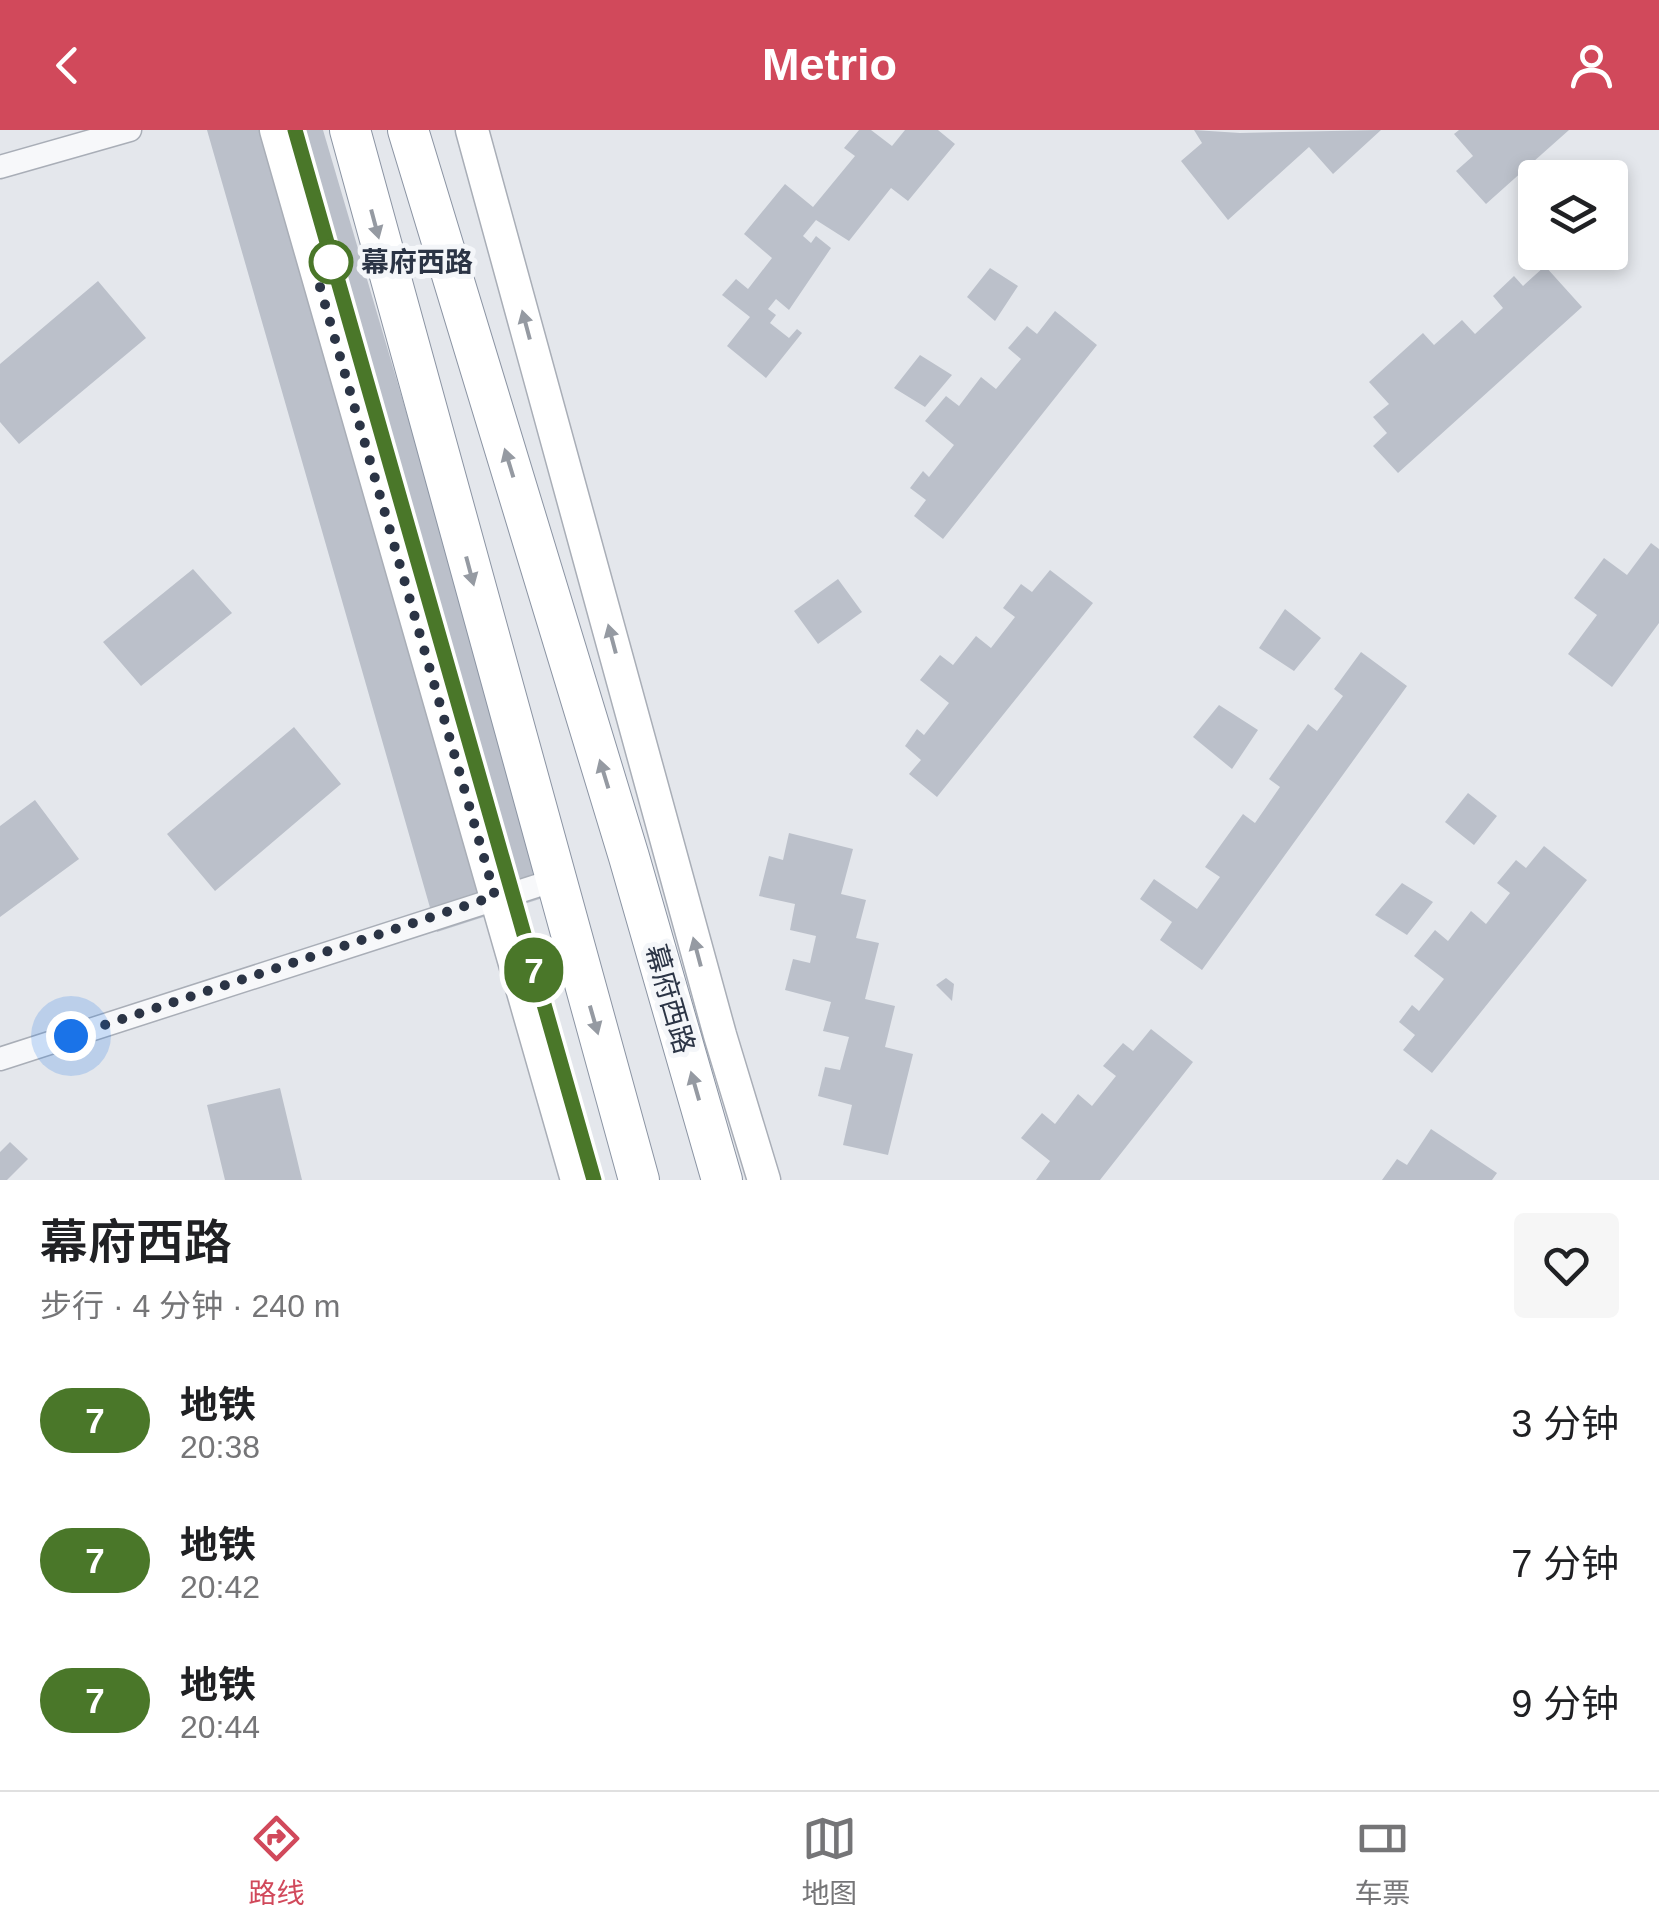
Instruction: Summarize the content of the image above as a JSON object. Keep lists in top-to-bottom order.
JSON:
{
  "streets": {
    "highway": ["幕府西路"]
  },
  "places": ["幕府西路"],
  "lines": ["metro line 7"],
  "page": {
    "header": "Metrio",
    "on_map": "7",
    "heading": ["幕府西路", "步行 · 4 分钟 · 240 m"],
    "list": [
      {
        "mark": "7",
        "name": "地铁",
        "note": "20:38",
        "value": "3 分钟"
      },
      {
        "mark": "7",
        "name": "地铁",
        "note": "20:42",
        "value": "7 分钟"
      },
      {
        "mark": "7",
        "name": "地铁",
        "note": "20:44",
        "value": "9 分钟"
      }
    ],
    "tabs": ["路线", "地图", "车票"]
  }
}
